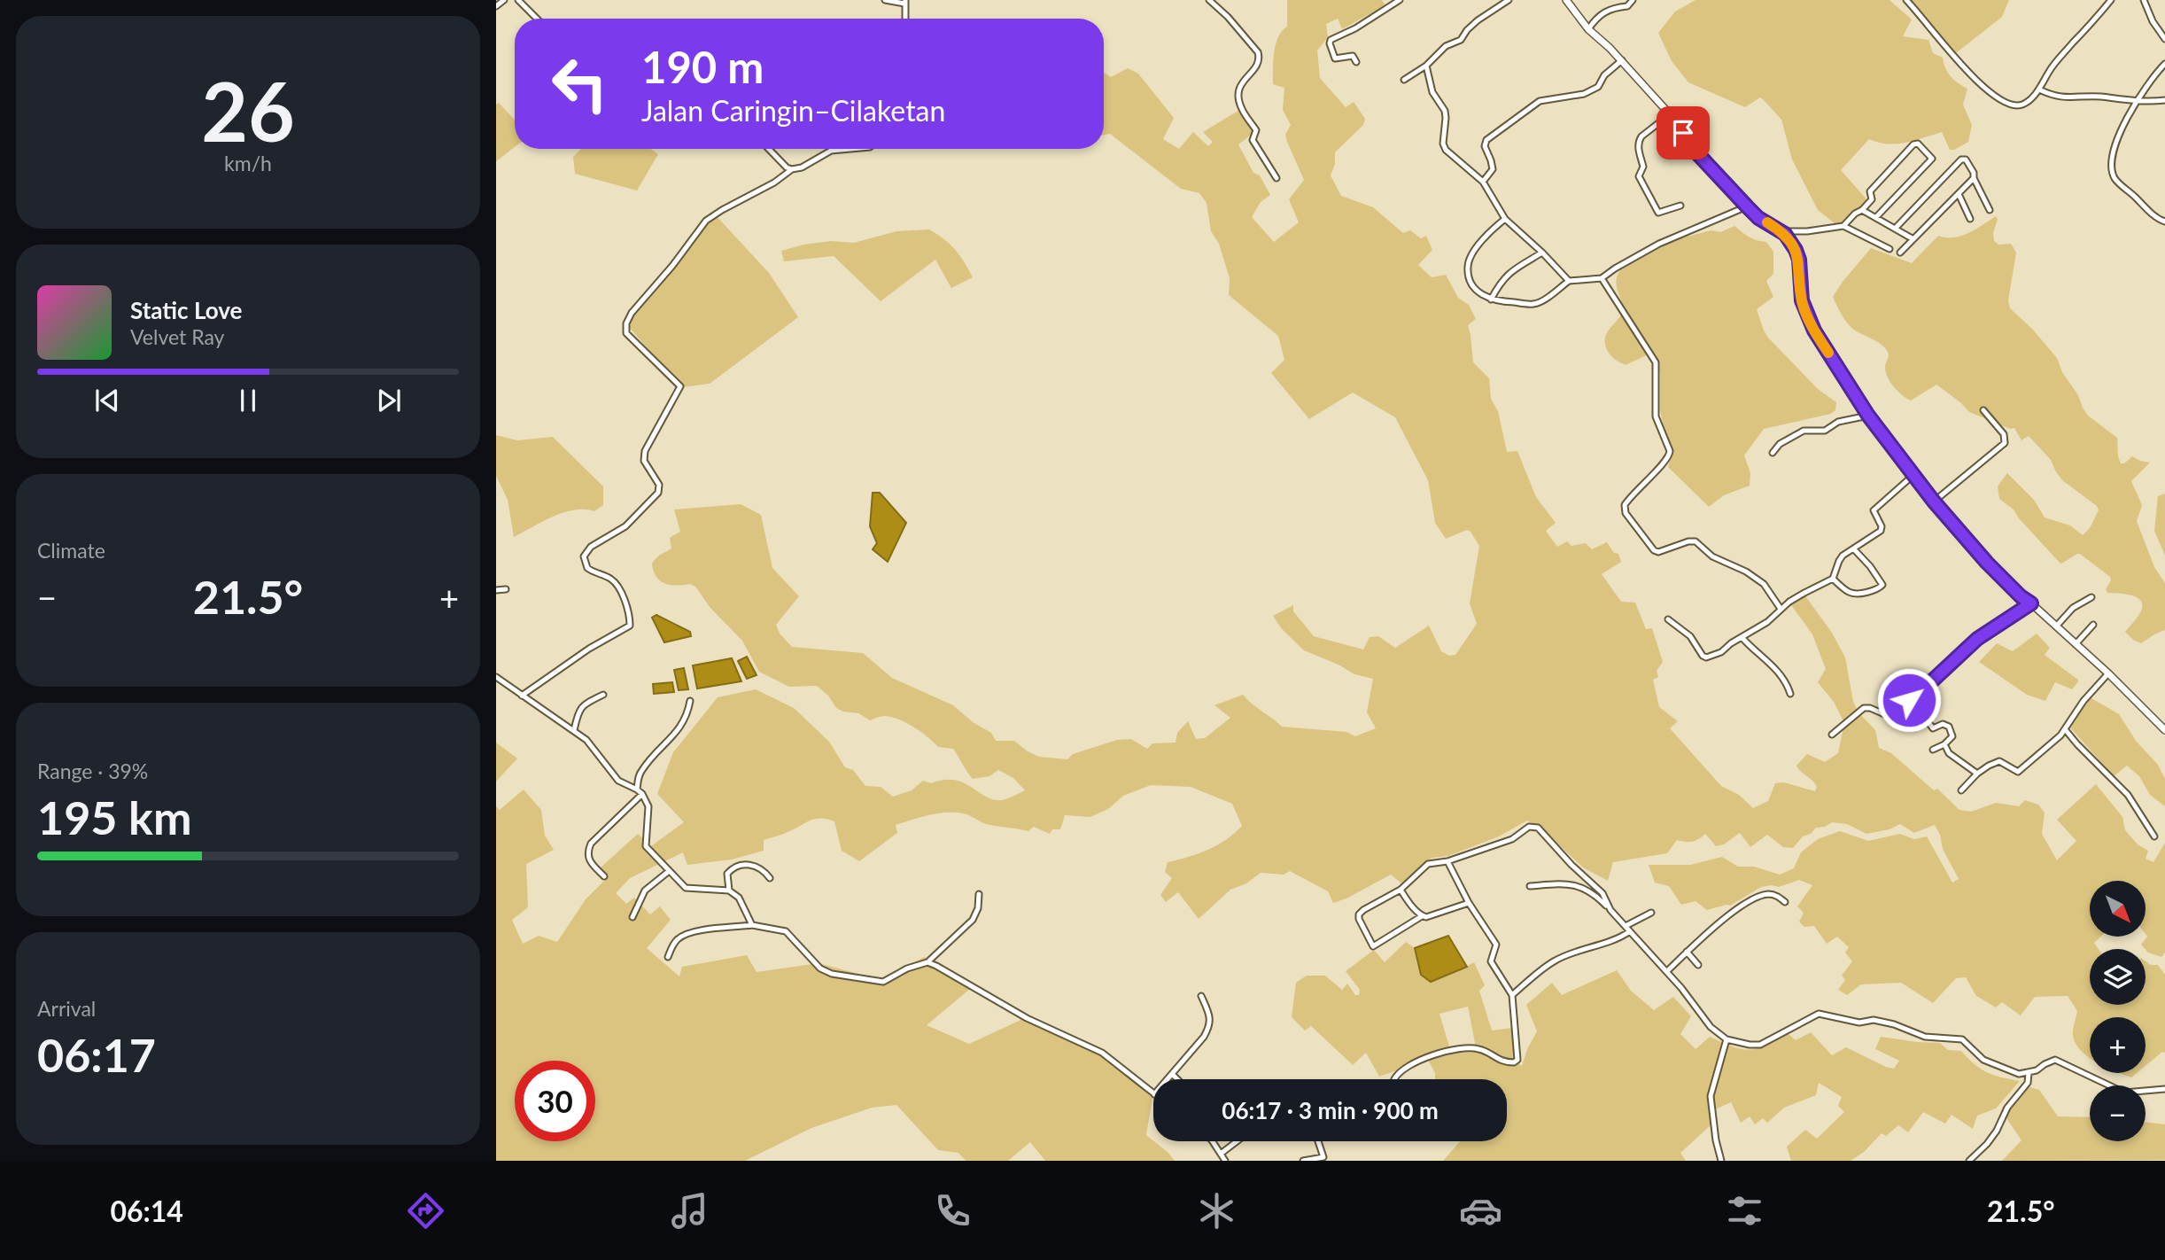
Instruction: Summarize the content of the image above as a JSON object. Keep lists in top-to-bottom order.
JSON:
{
  "north": "bottom right",
  "page": {
    "tile": [
      ["26", "km/h"],
      "Climate",
      ["Range · 39%", "195 km"],
      ["Arrival", "06:17"]
    ],
    "turn": ["190 m", "Jalan Caringin–Cilaketan"],
    "song": ["Static Love", "Velvet Ray"],
    "heat": ["−", "21.5°", "+"],
    "map_buttons": ["+", "−"],
    "limit": "30",
    "trip": "06:17 · 3 min · 900 m",
    "tabs": ["06:14", "21.5°"]
  }
}
